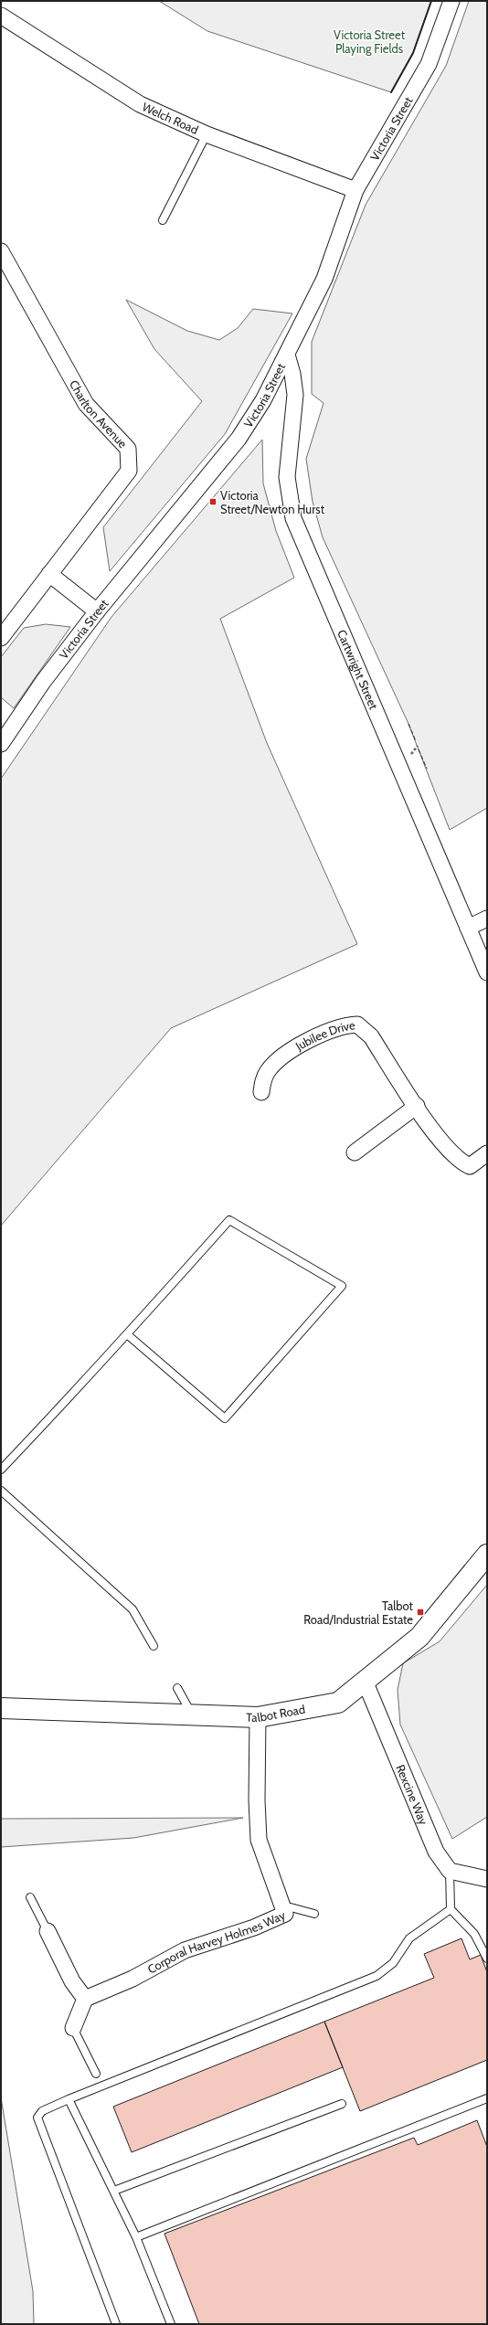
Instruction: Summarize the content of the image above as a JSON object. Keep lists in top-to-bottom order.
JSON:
{
  "streets": {
    "street": [
      "Welch Road",
      "Victoria Street",
      "Charlton Avenue",
      "Cartwright Street",
      "Jubilee Drive",
      "Talbot Road",
      "Rexcine Way",
      "Corporal Harvey Holmes Way"
    ]
  },
  "crossings": [
    ["Welch Road", "Victoria Street"],
    ["Victoria Street", "Cartwright Street"],
    ["Talbot Road", "Rexcine Way"],
    ["Talbot Road", "Corporal Harvey Holmes Way"]
  ],
  "parks": ["Victoria Street Playing Fields"],
  "places": {
    "transit": ["Victoria Street/Newton Hurst", "Talbot Road/Industrial Estate"]
  }
}
